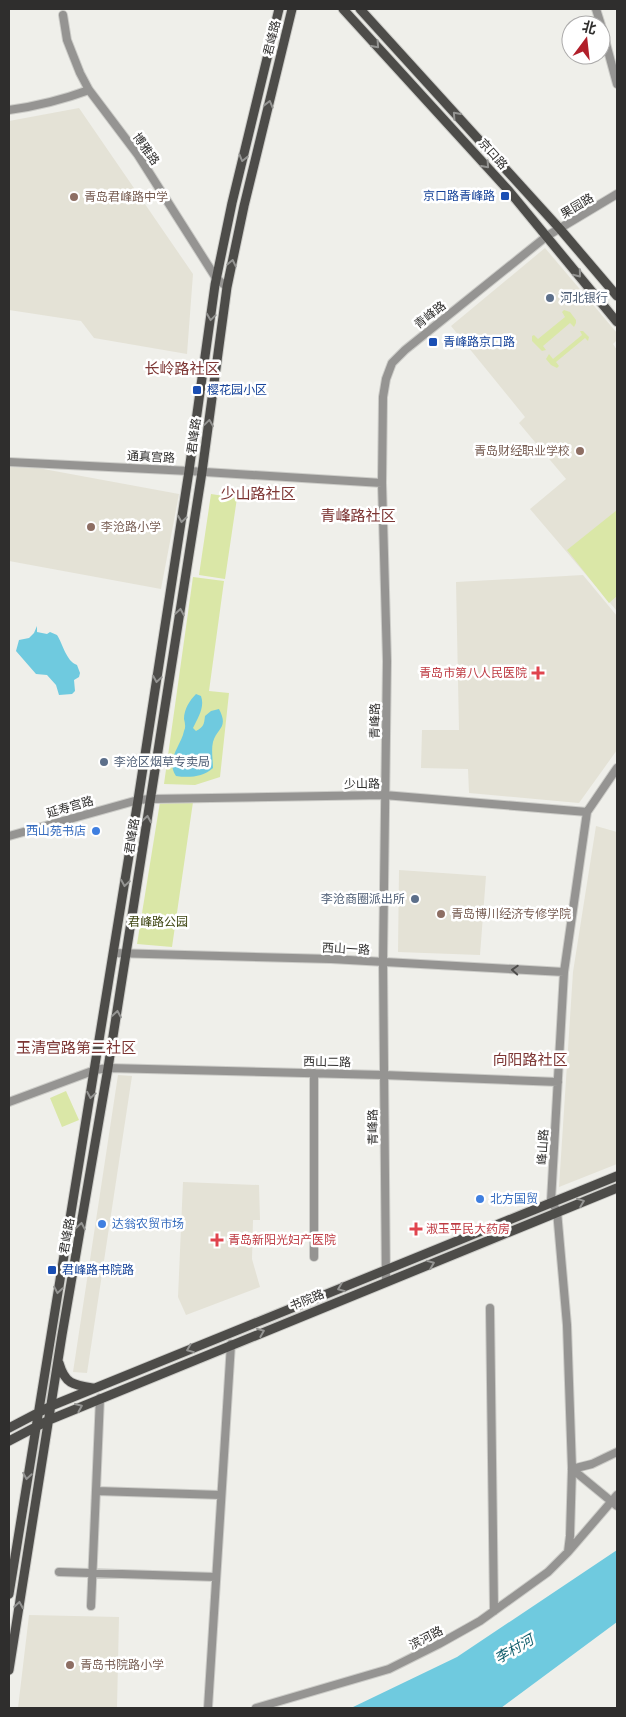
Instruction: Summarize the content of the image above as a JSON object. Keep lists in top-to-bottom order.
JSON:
{
  "streets": {
    "main road": ["君峰路", "京口路", "书院路"],
    "street": [
      "博雅路",
      "果园路",
      "青峰路",
      "通真宫路",
      "少山路",
      "延寿宫路",
      "西山一路",
      "西山二路",
      "峰山路",
      "滨河路"
    ]
  },
  "crossings": [
    ["君峰路", "博雅路"],
    ["君峰路", "通真宫路"],
    ["君峰路", "少山路"],
    ["君峰路", "延寿宫路"],
    ["君峰路", "西山一路"],
    ["君峰路", "西山二路"],
    ["君峰路", "书院路"],
    ["京口路", "果园路"],
    ["京口路", "青峰路"],
    ["果园路", "青峰路"],
    ["青峰路", "通真宫路"],
    ["青峰路", "少山路"],
    ["青峰路", "西山一路"],
    ["青峰路", "西山二路"],
    ["青峰路", "书院路"],
    ["少山路", "延寿宫路"],
    ["少山路", "峰山路"],
    ["西山一路", "峰山路"],
    ["西山二路", "峰山路"],
    ["峰山路", "书院路"]
  ],
  "one_way": ["西山一路"],
  "districts": [
    "长岭路社区",
    "少山路社区",
    "青峰路社区",
    "玉清宫路第二社区",
    "向阳路社区"
  ],
  "water": ["李村河"],
  "parks": ["君峰路公园"],
  "places": {
    "transit": [
      "京口路青峰路",
      "青峰路京口路",
      "樱花园小区",
      "君峰路书院路"
    ],
    "other": [
      "青岛君峰路中学",
      "河北银行",
      "青岛财经职业学校",
      "李沧路小学",
      "李沧区烟草专卖局",
      "西山苑书店",
      "李沧商圈派出所",
      "青岛博川经济专修学院",
      "北方国贸",
      "达翁农贸市场",
      "青岛书院路小学"
    ],
    "health": ["青岛市第八人民医院", "淑玉平民大药房", "青岛新阳光妇产医院"]
  },
  "north": "top"
}
